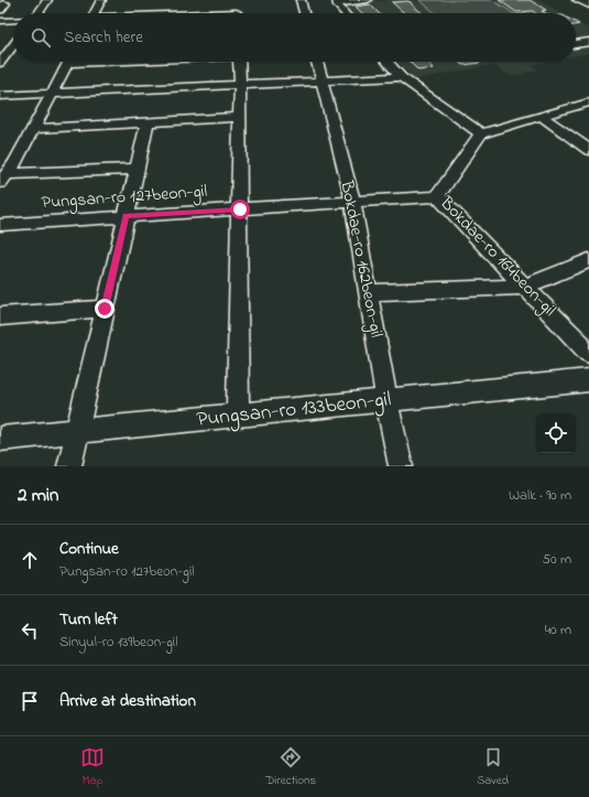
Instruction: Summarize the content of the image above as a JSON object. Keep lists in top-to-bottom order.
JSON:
{
  "streets": {
    "street": [
      "Pungsan-ro 127beon-gil",
      "Bokdae-ro 164beon-gil",
      "Bokdae-ro 162beon-gil",
      "Pungsan-ro 133beon-gil"
    ]
  },
  "crossings": [
    ["Pungsan-ro 127beon-gil", "Bokdae-ro 164beon-gil"],
    ["Pungsan-ro 127beon-gil", "Bokdae-ro 162beon-gil"],
    ["Bokdae-ro 162beon-gil", "Pungsan-ro 133beon-gil"]
  ],
  "page": {
    "search": "Search here",
    "heading": ["2 min", "Walk · 90 m"],
    "list": [
      ["Continue", "Pungsan-ro 127beon-gil", "50 m"],
      ["Turn left", "Sinyul-ro 139beon-gil", "40 m"],
      "Arrive at destination"
    ],
    "nav": ["Map", "Directions", "Saved"]
  }
}
